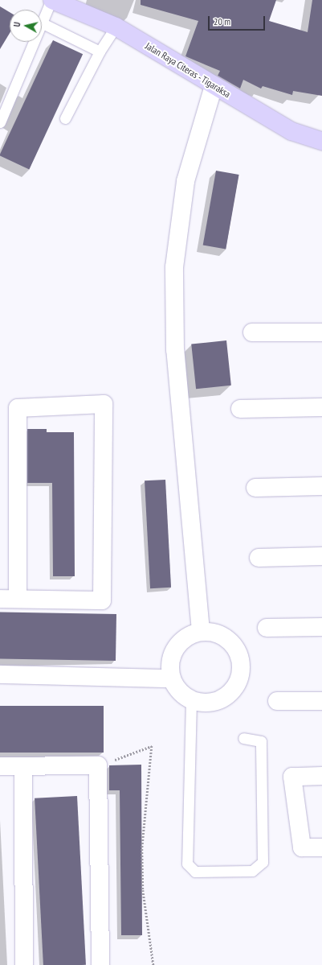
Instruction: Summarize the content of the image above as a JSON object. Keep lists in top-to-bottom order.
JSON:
{
  "streets": {
    "main road": ["Jalan Raya Citeras - Tigaraksa"]
  },
  "scale_bar": "20 m",
  "north": "left"
}
